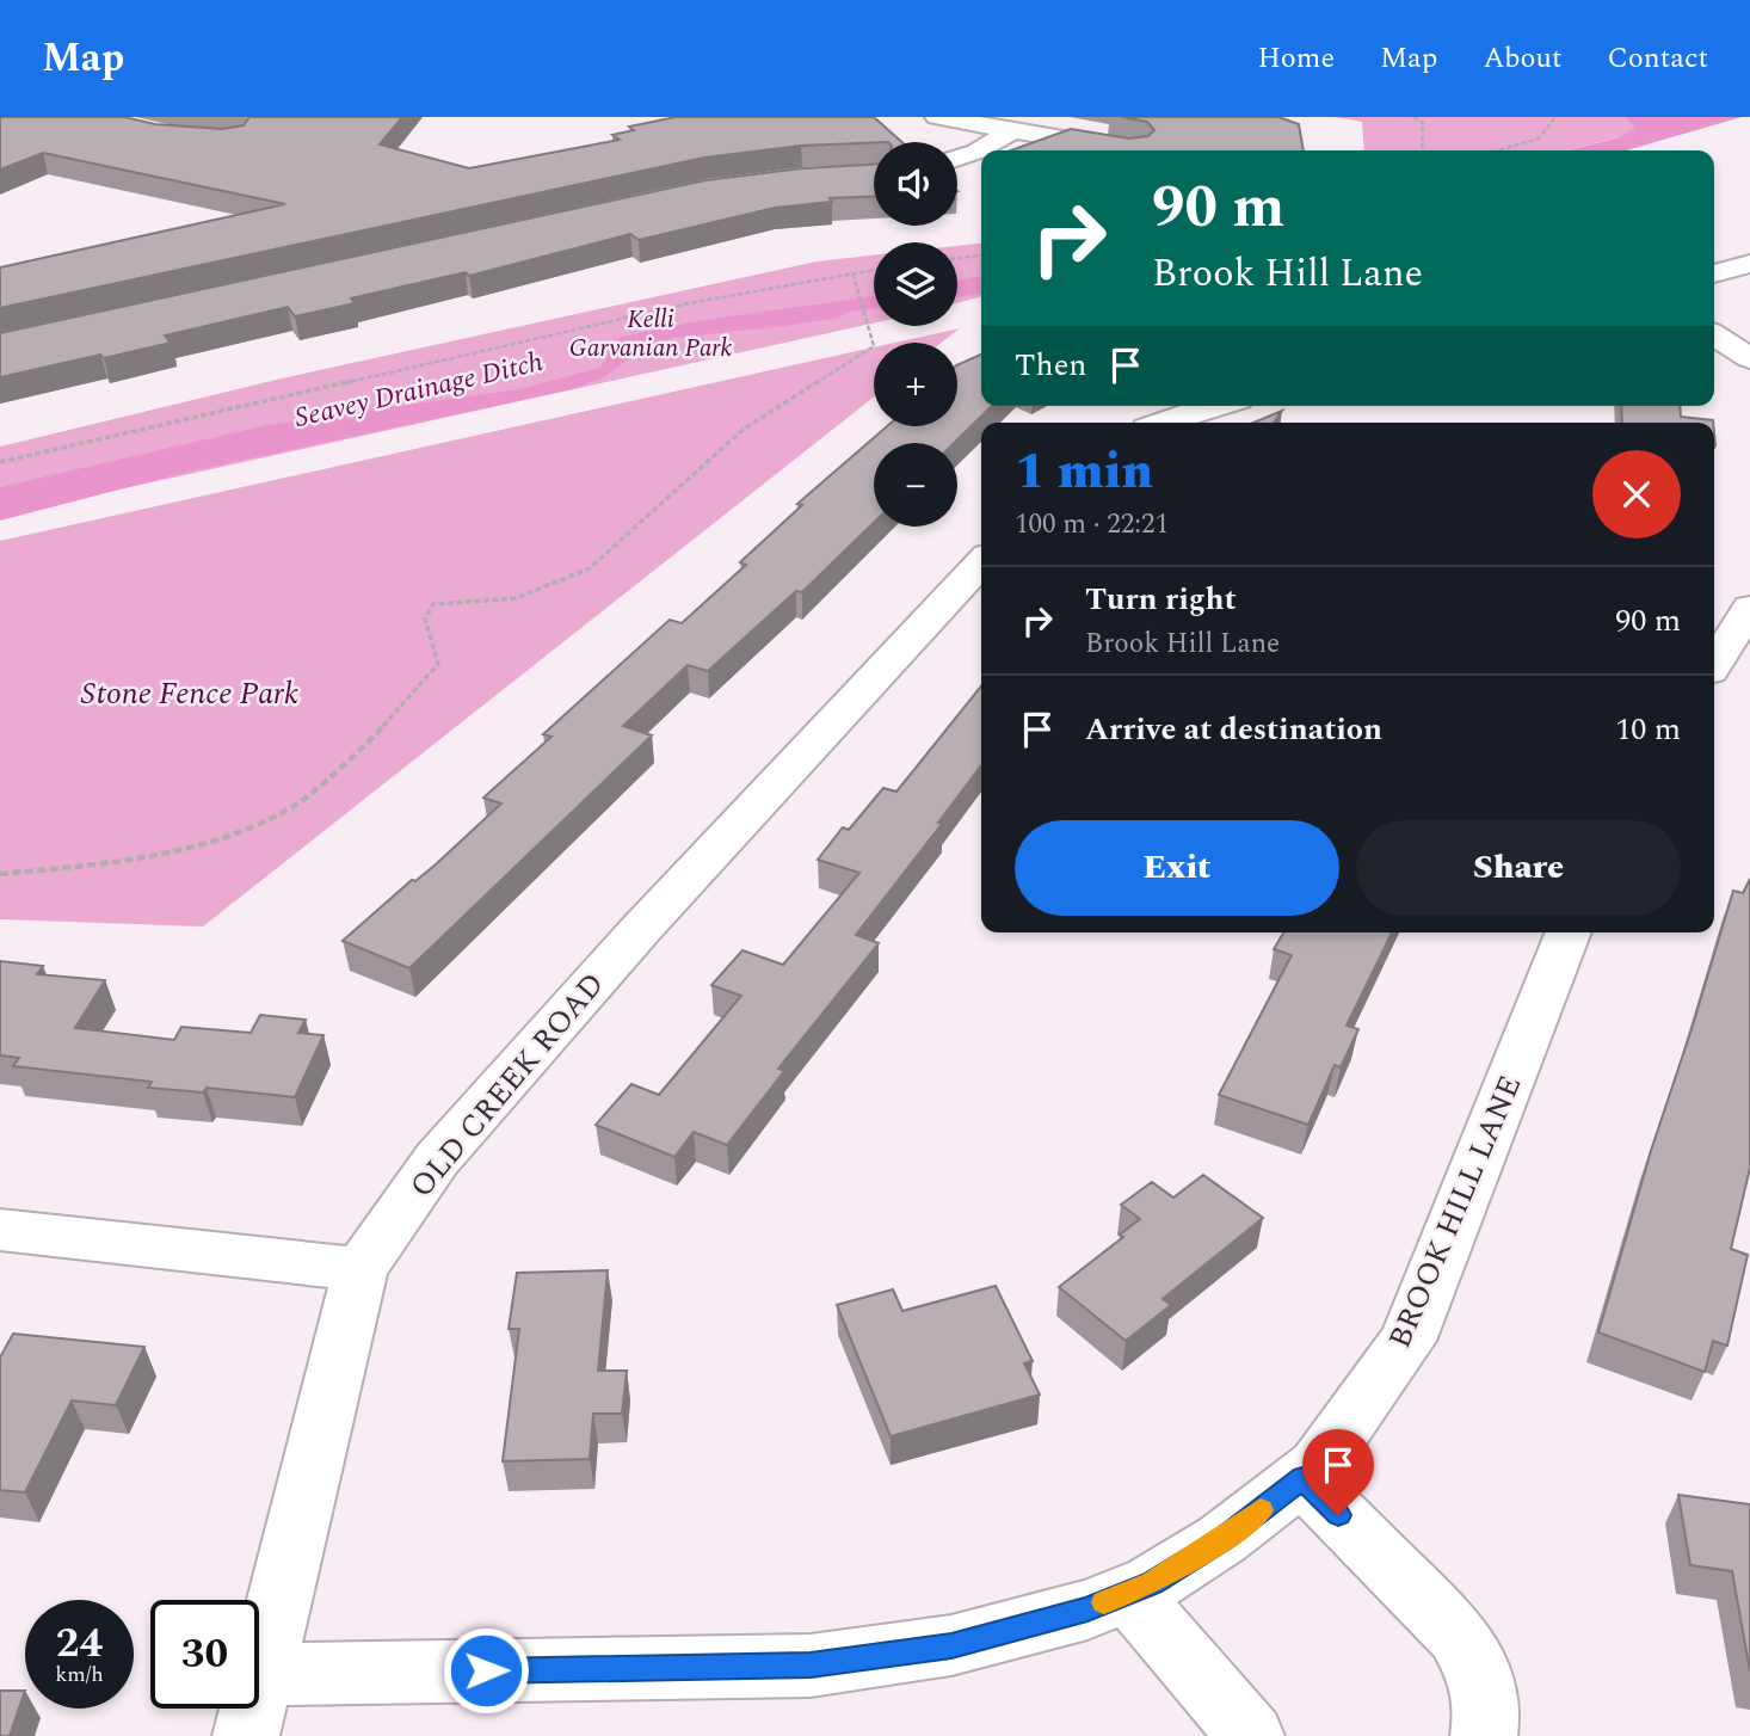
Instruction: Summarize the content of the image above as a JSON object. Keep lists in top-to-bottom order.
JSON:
{
  "streets": {
    "street": ["OLD CREEK ROAD", "BROOK HILL LANE"]
  },
  "crossings": [
    ["OLD CREEK ROAD", "BROOK HILL LANE"]
  ],
  "water": ["Seavey Drainage Ditch"],
  "parks": ["Kelli Garvanian Park", "Stone Fence Park"],
  "page": {
    "header": "Map",
    "nav": [
      "Home",
      "Map",
      "About",
      "Contact"
    ],
    "map_buttons": ["+", "−"],
    "turn": ["90 m", "Brook Hill Lane"],
    "then": "Then",
    "heading": ["1 min", "100 m · 22:21"],
    "list": [
      {
        "name": "Turn right",
        "note": "Brook Hill Lane",
        "value": "90 m"
      },
      {
        "name": "Arrive at destination",
        "value": "10 m"
      }
    ],
    "buttons": ["Exit", "Share"],
    "speed": "24 km/h",
    "limit": "30"
  }
}
